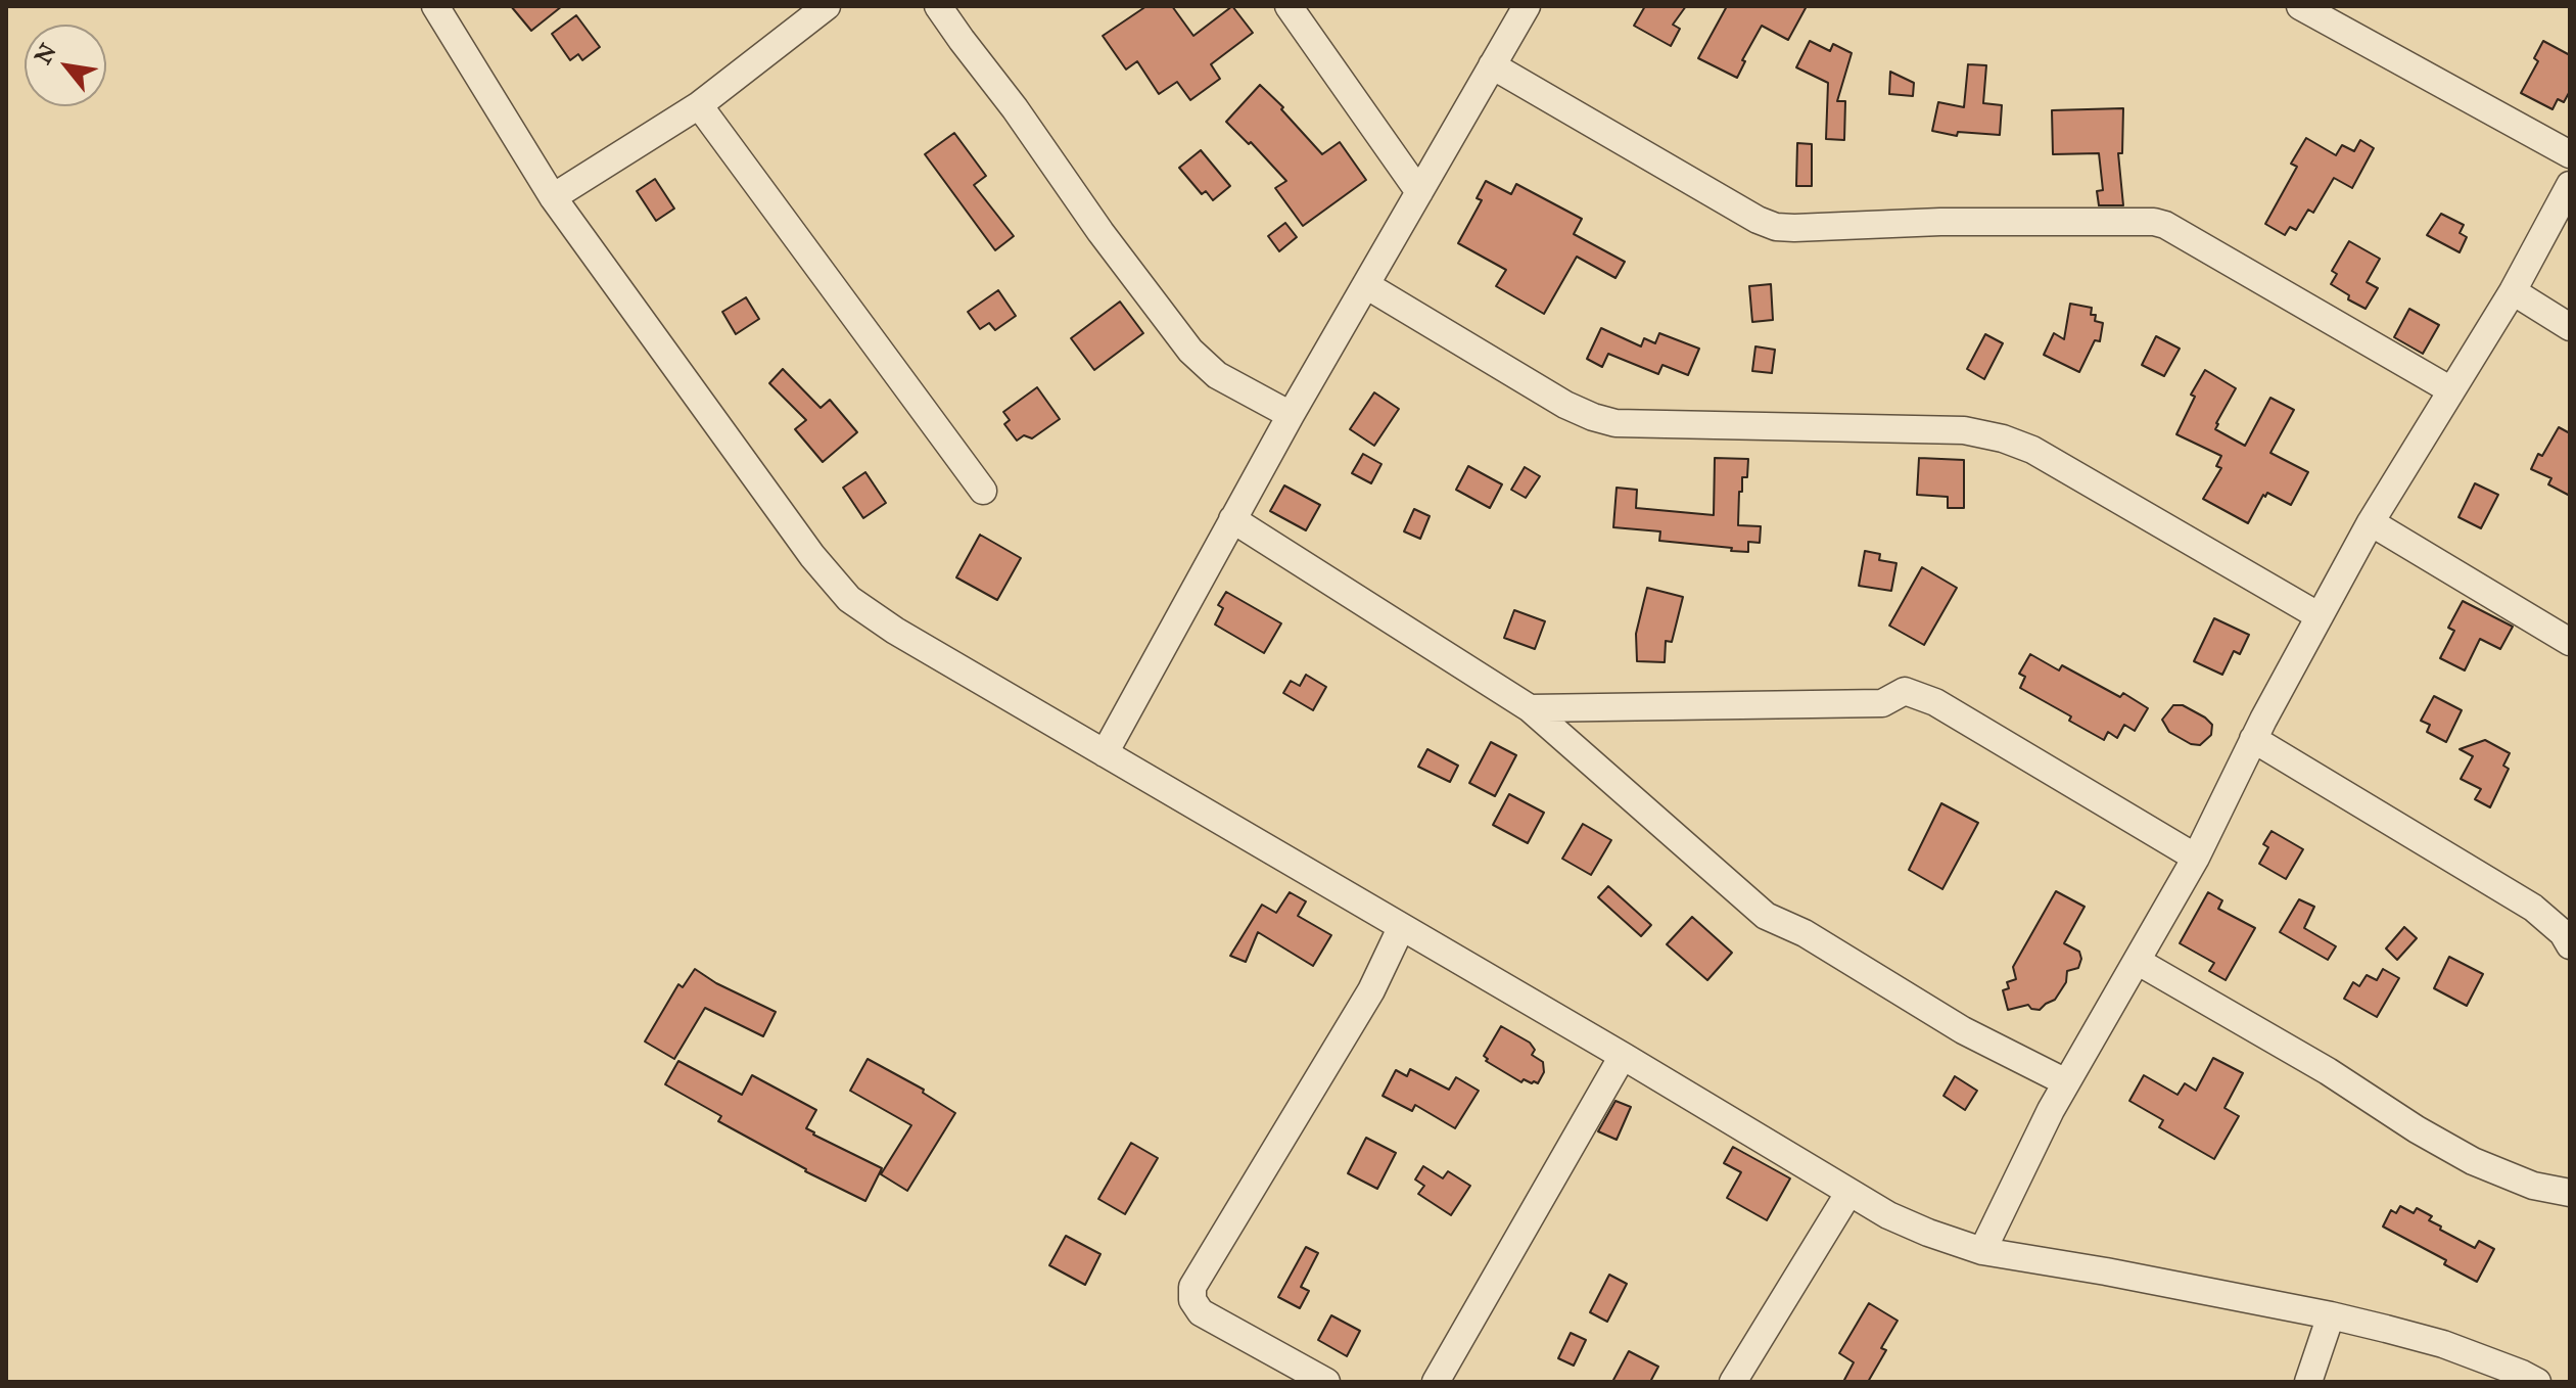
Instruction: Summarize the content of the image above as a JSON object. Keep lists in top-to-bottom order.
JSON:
{
  "north": "top left"
}
